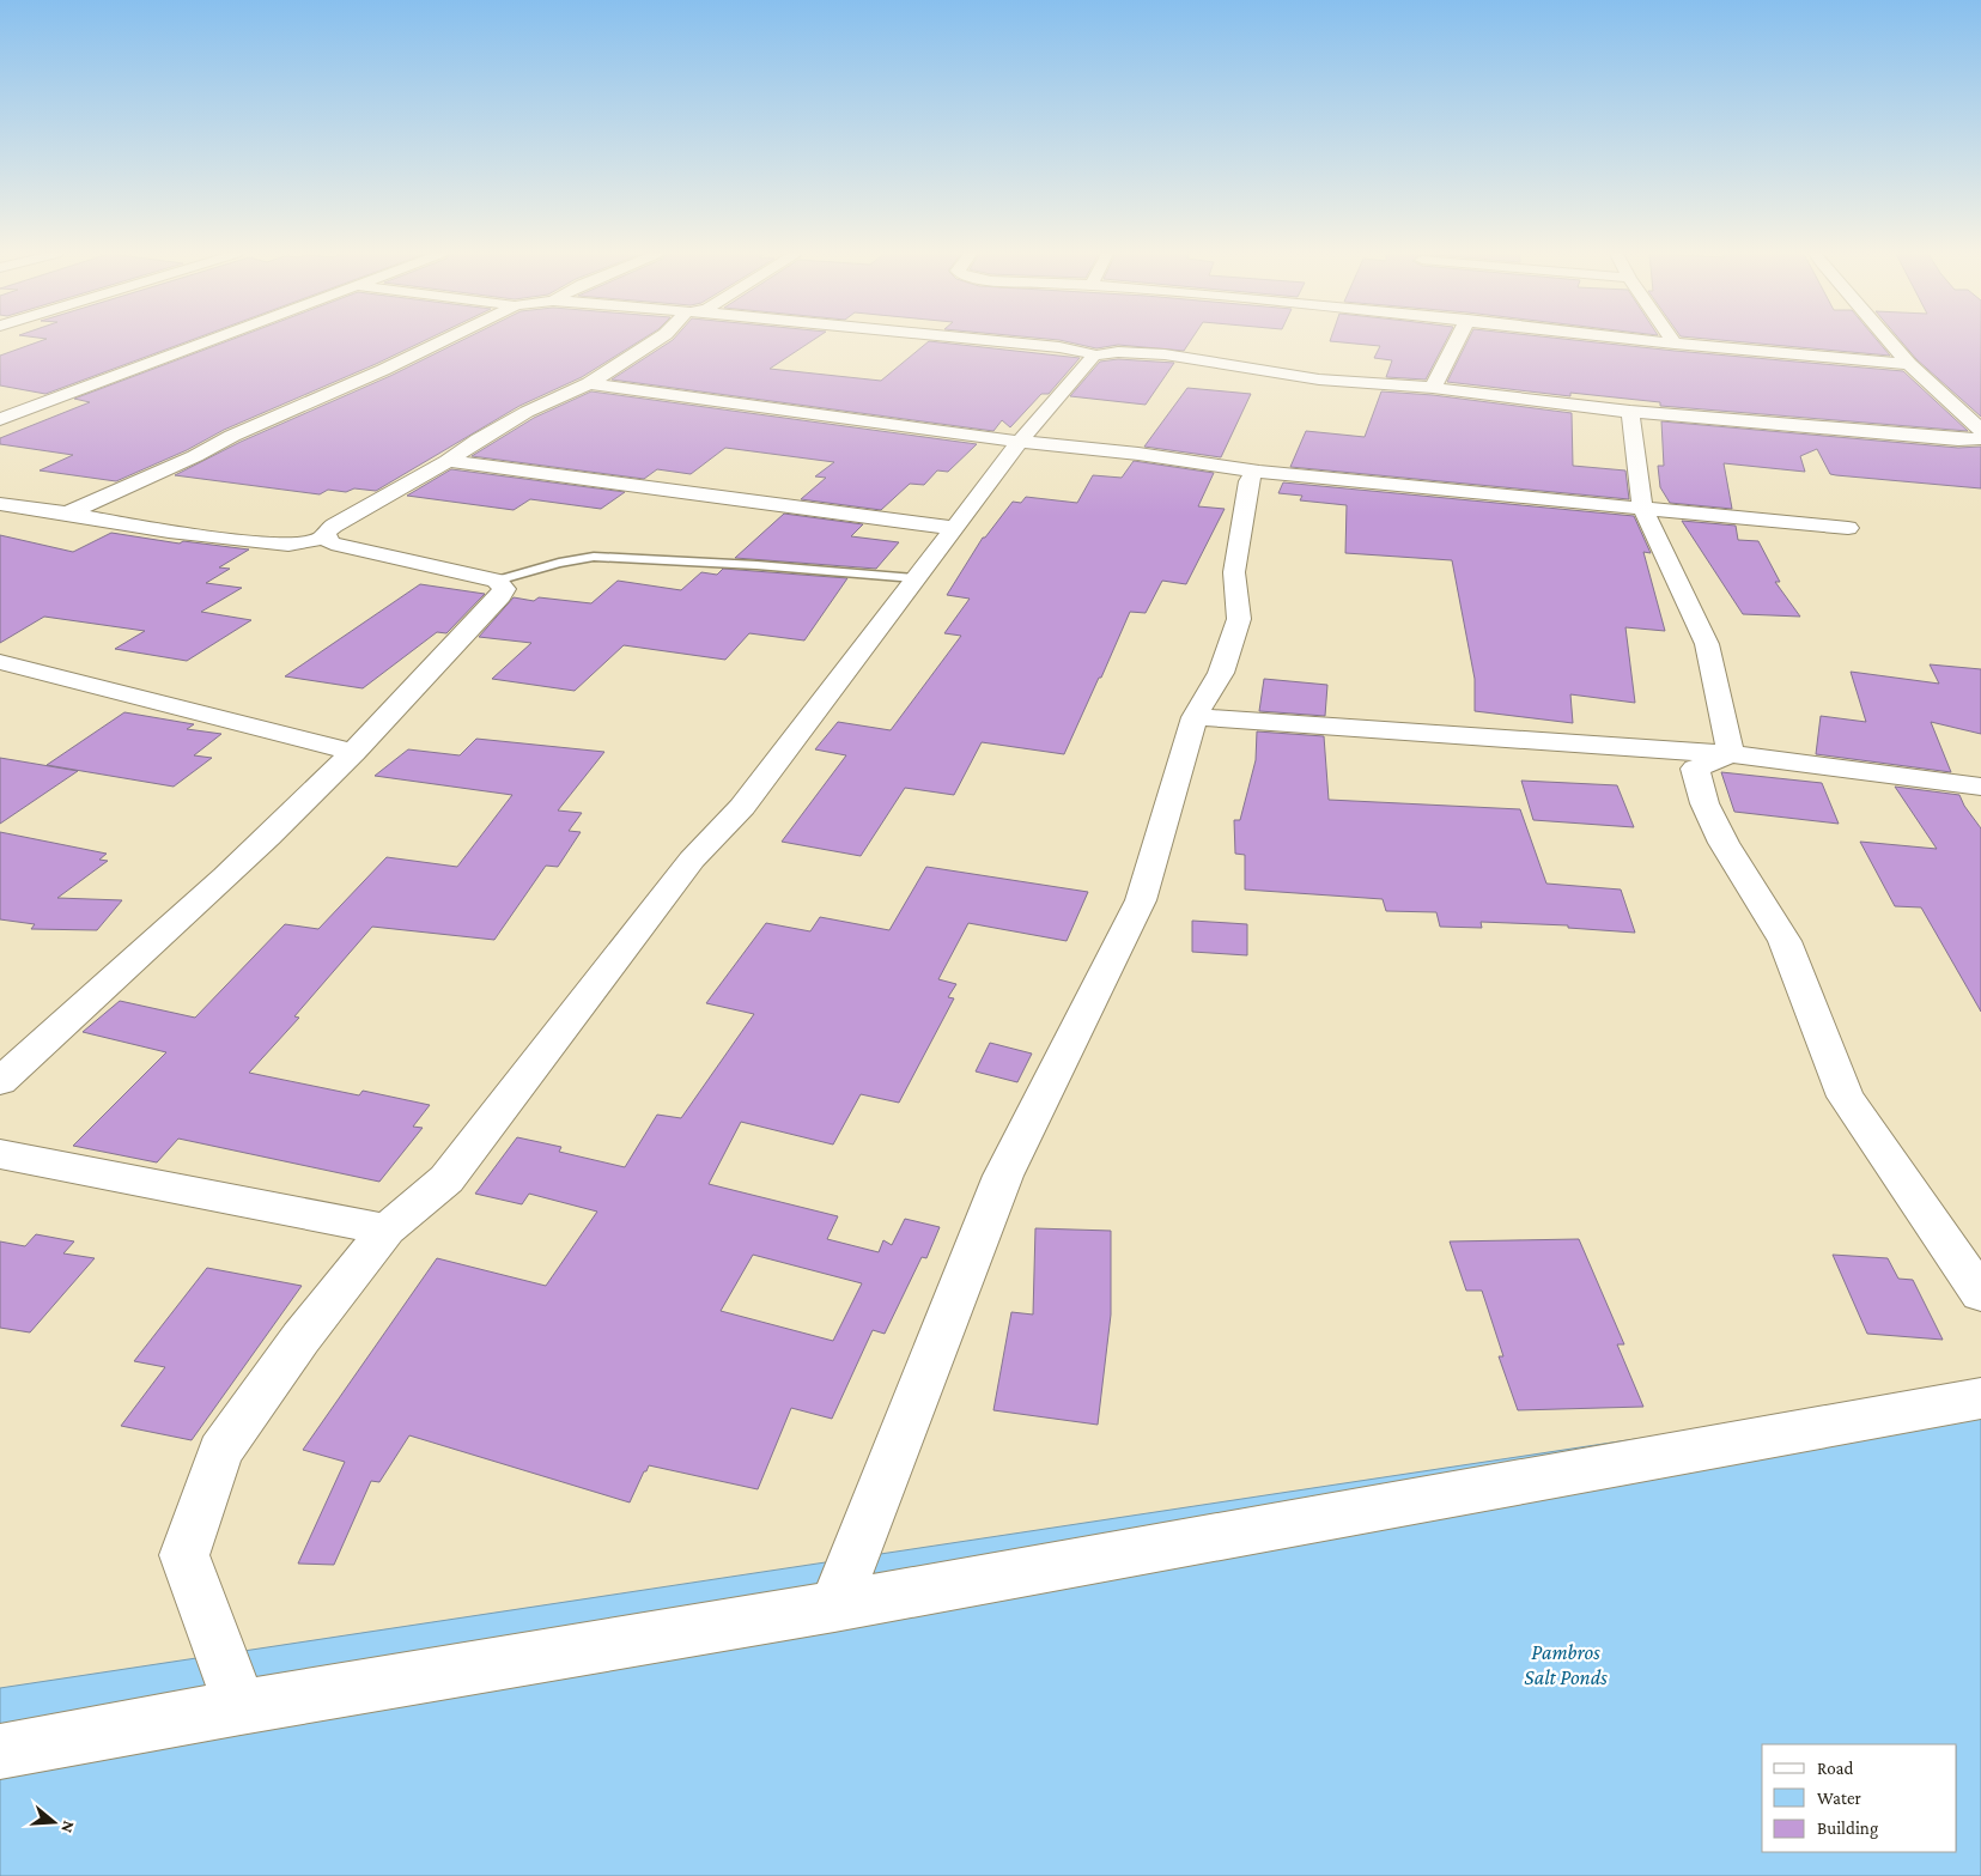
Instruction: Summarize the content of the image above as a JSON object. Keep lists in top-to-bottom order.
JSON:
{
  "water": ["Pambros Salt Ponds"],
  "legend": ["Road", "Water", "Building"],
  "north": "right"
}
